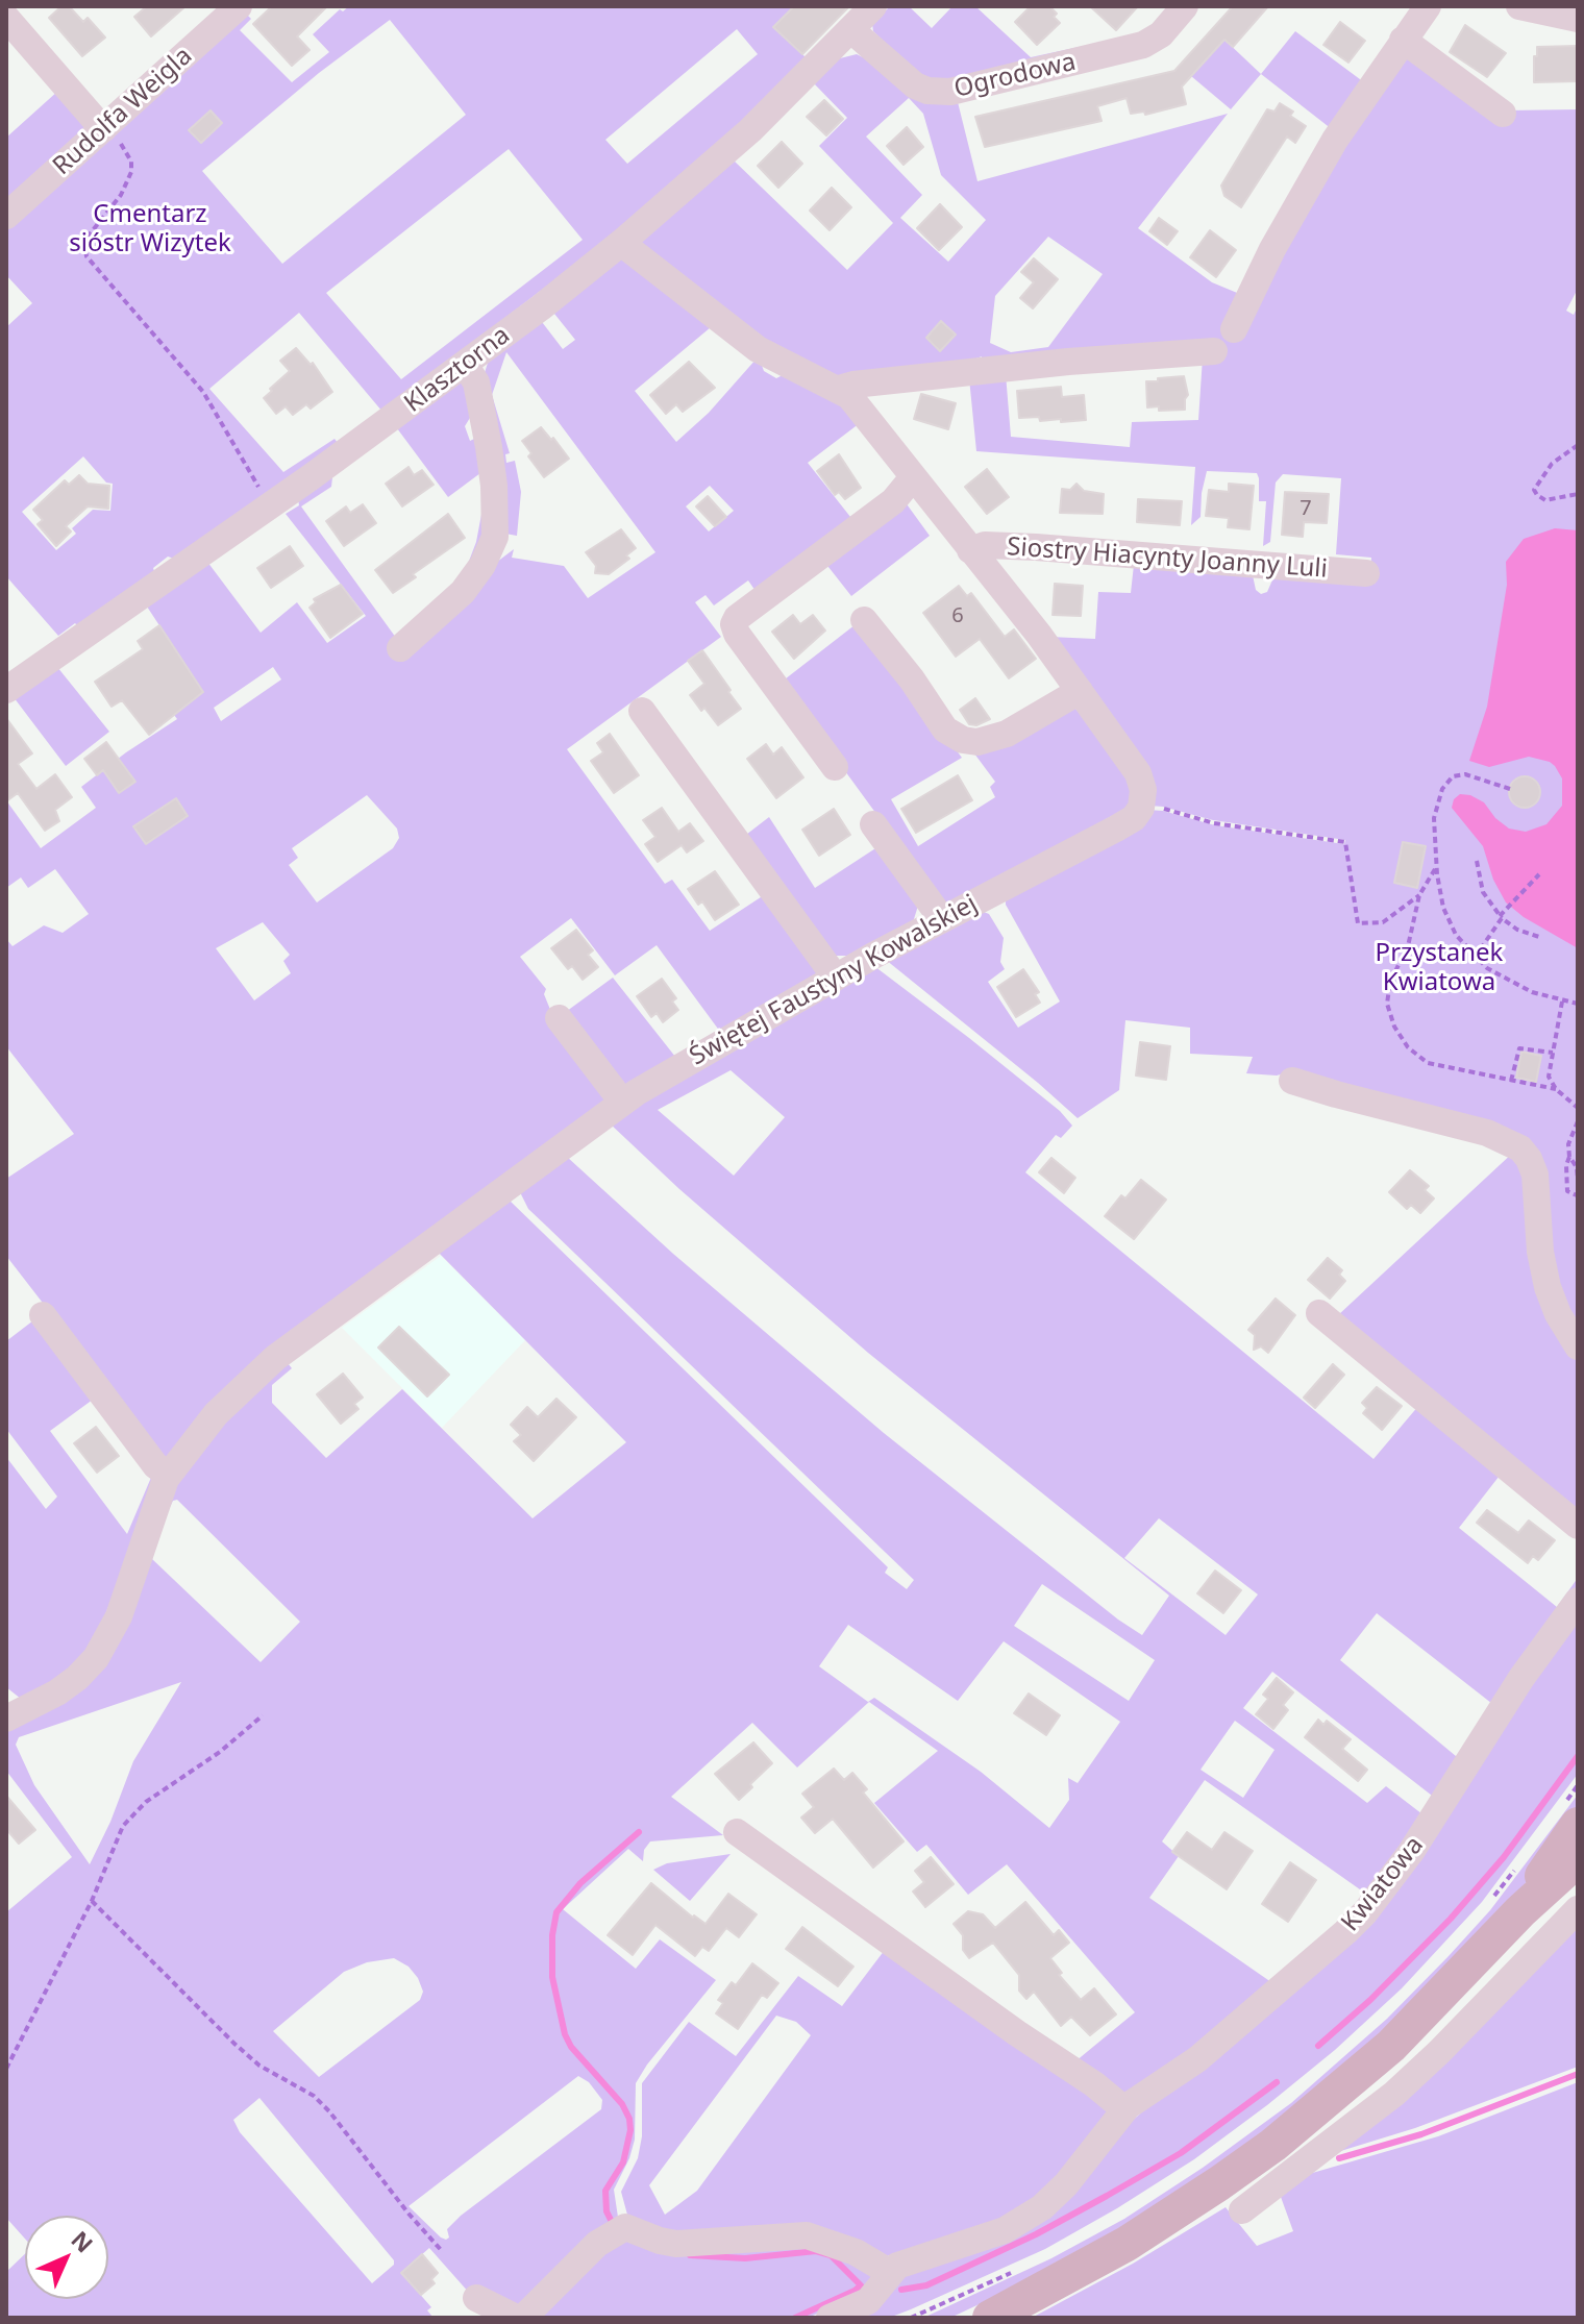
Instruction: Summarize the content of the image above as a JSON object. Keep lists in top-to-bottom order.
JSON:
{
  "streets": {
    "street": [
      "Ogrodowa",
      "Rudolfa Weigla",
      "Klasztorna",
      "Siostry Hiacynty Joanny Luli",
      "Świętej Faustyny Kowalskiej",
      "Kwiatowa"
    ]
  },
  "crossings": [
    ["Ogrodowa", "Klasztorna"]
  ],
  "parks": ["Cmentarz sióstr Wizytek", "Przystanek Kwiatowa"],
  "house_numbers": ["7", "6"],
  "north": "top right"
}
